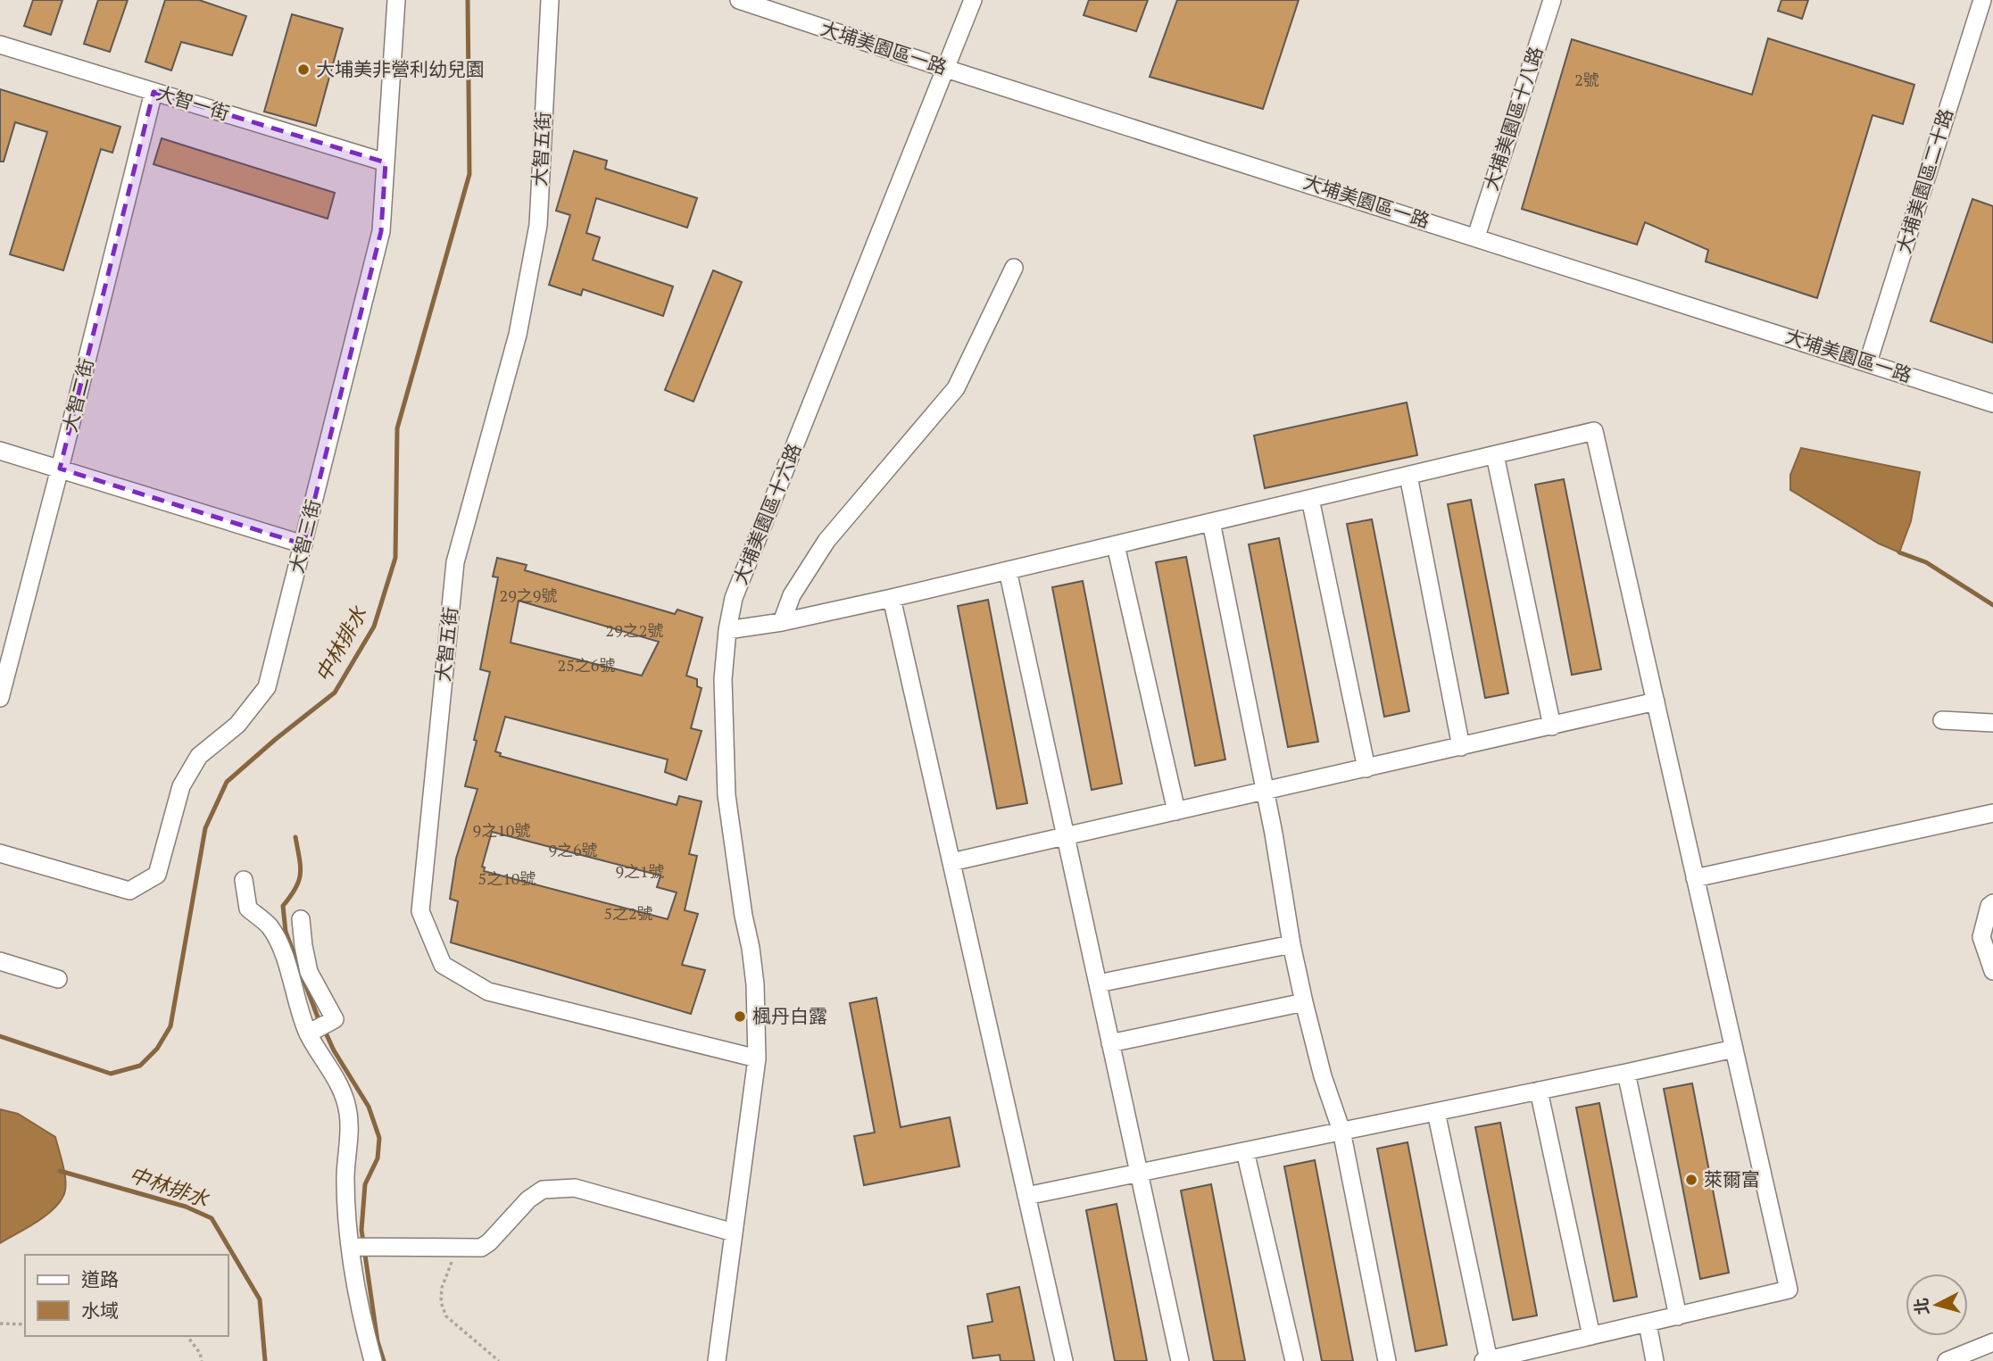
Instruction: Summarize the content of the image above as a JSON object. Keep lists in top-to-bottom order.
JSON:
{
  "streets": {
    "street": [
      "大埔美園區一路",
      "大智一街",
      "大埔美園區十八路",
      "大智五街",
      "大埔美園區二十路",
      "大智二街",
      "大埔美園區十六路",
      "大智三街"
    ]
  },
  "crossings": [
    ["大埔美園區一路", "大埔美園區十八路"],
    ["大埔美園區一路", "大埔美園區二十路"],
    ["大埔美園區一路", "大埔美園區十六路"],
    ["大智一街", "大智二街"],
    ["大智一街", "大智三街"],
    ["大智五街", "大埔美園區十六路"]
  ],
  "water": ["中林排水"],
  "places": ["大埔美非營利幼兒園", "楓丹白露", "萊爾富"],
  "house_numbers": [
    "2號",
    "29之9號",
    "29之2號",
    "25之6號",
    "9之10號",
    "9之6號",
    "9之1號",
    "5之10號",
    "5之2號"
  ],
  "legend": ["道路", "水域"],
  "north": "left"
}
